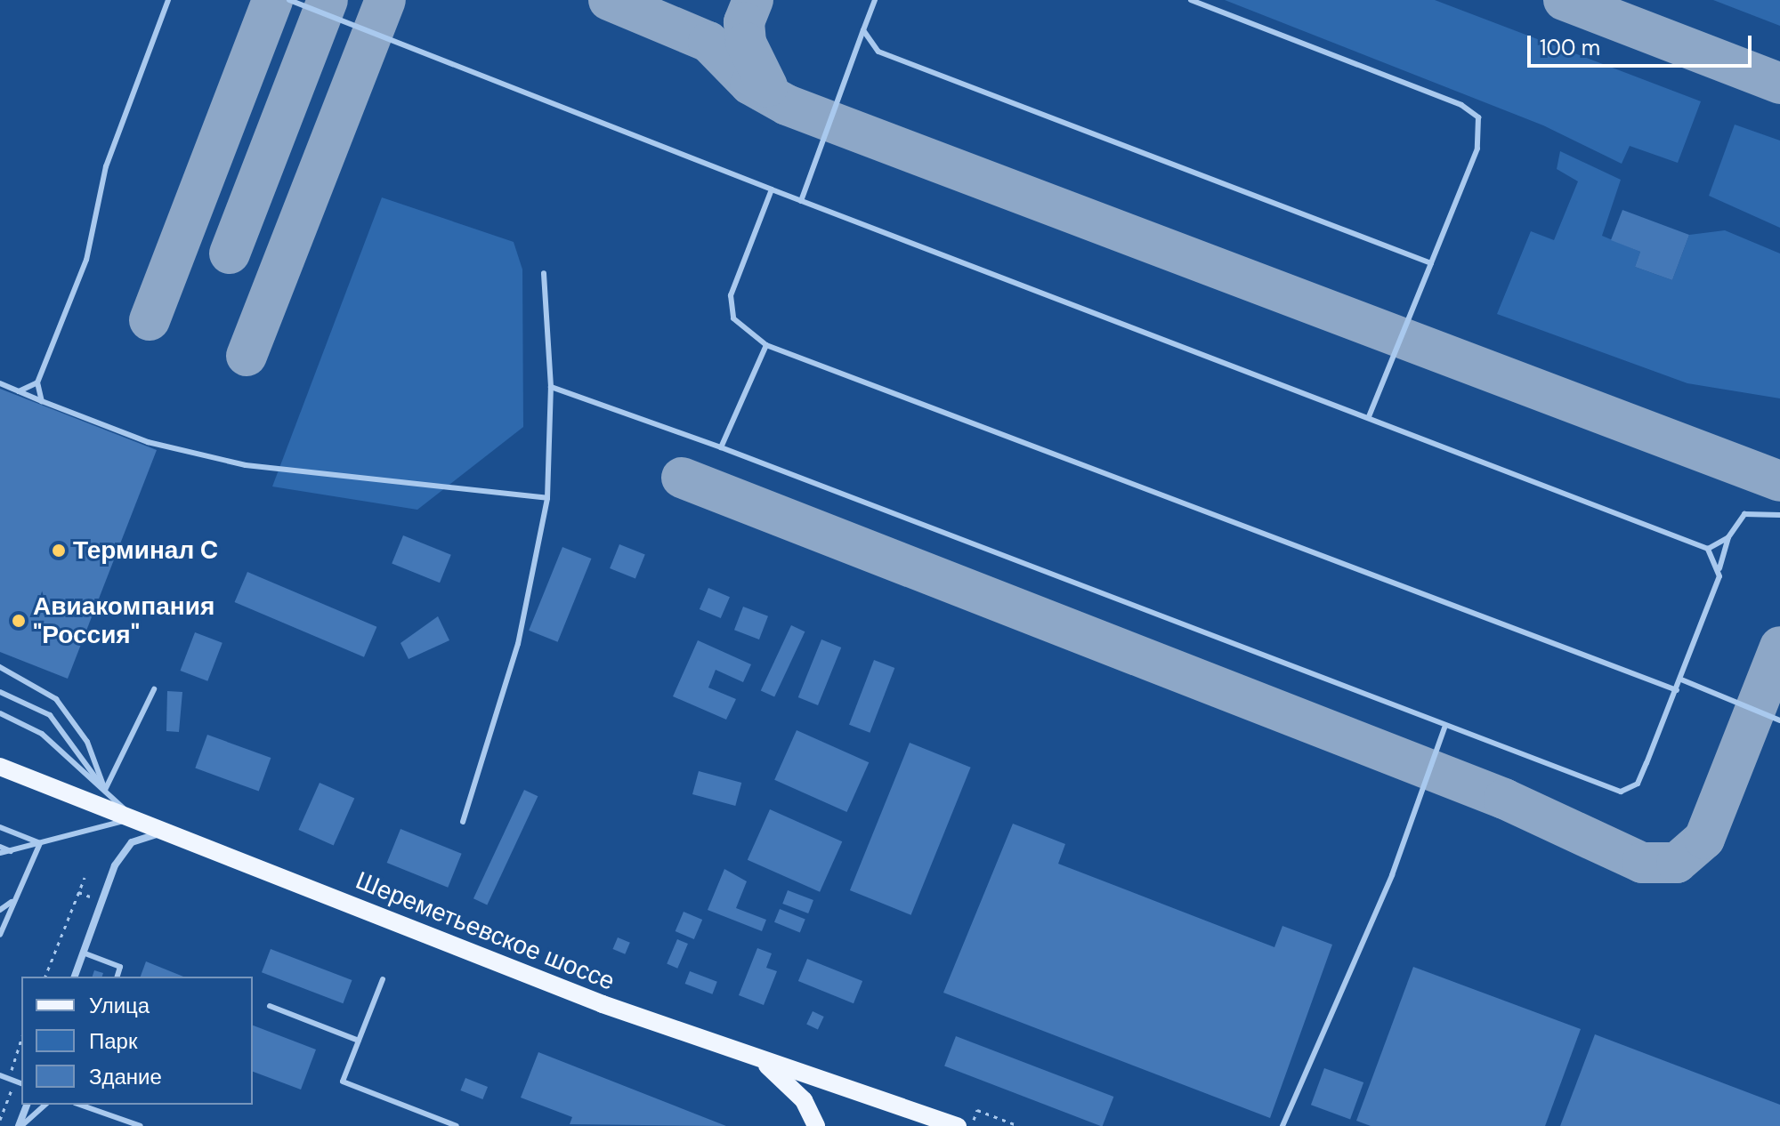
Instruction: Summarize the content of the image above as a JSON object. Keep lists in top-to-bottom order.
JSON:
{
  "streets": {
    "main road": ["Шереметьевское шоссе"]
  },
  "places": ["Терминал C", "Авиакомпания \"Россия\""],
  "legend": ["Улица", "Парк", "Здание"],
  "scale_bar": "100 m"
}
